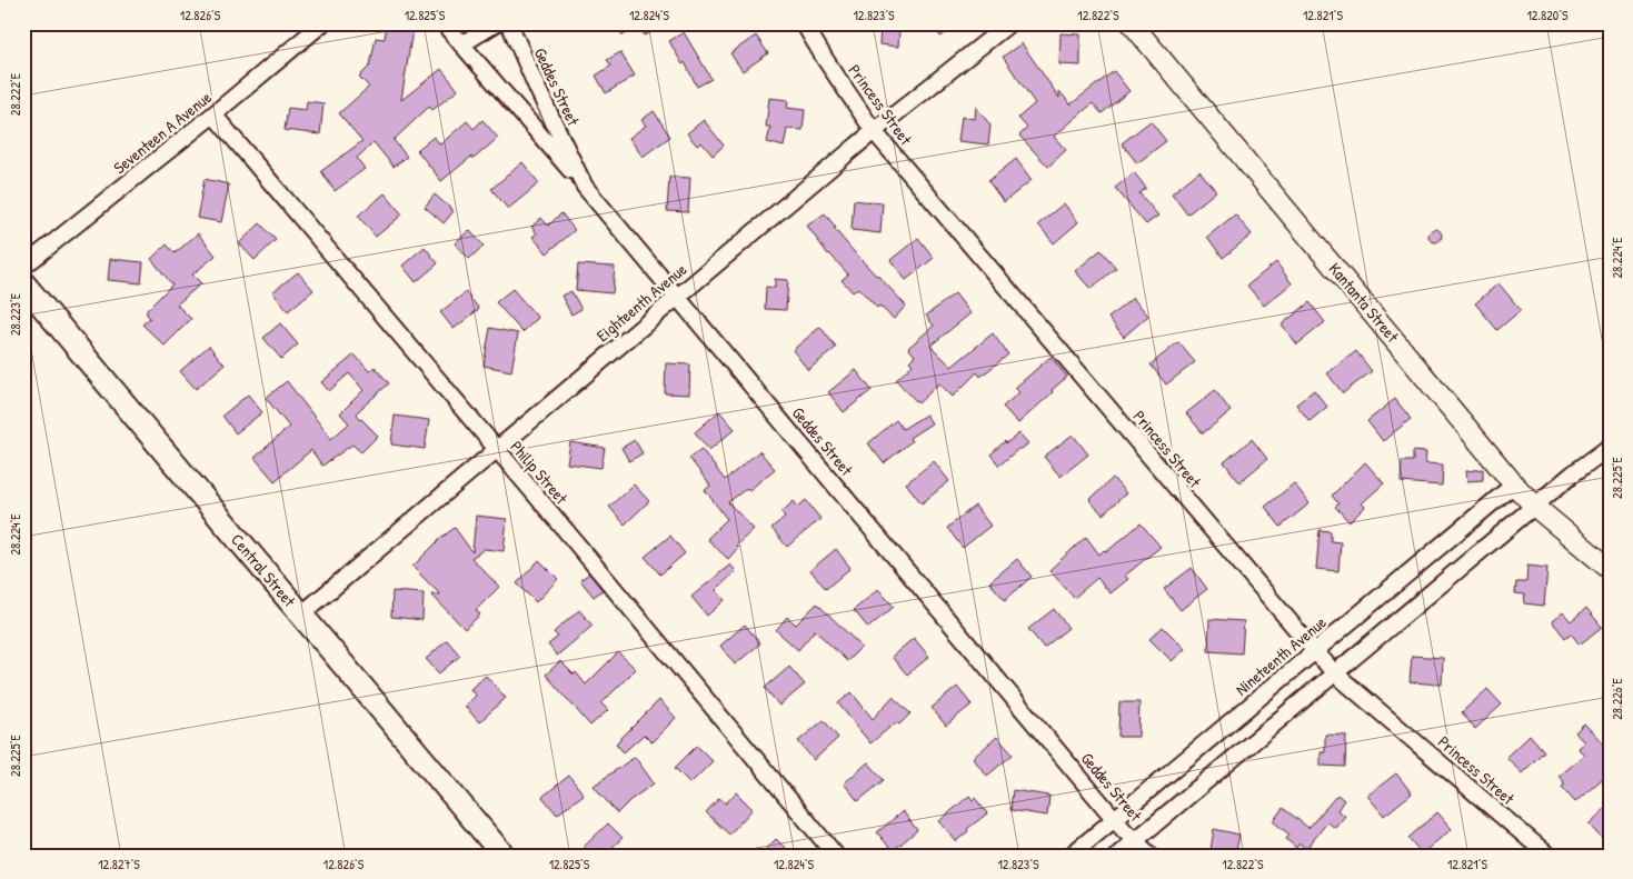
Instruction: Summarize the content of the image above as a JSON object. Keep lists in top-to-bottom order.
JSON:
{
  "streets": {
    "main road": ["Central Street"],
    "street": [
      "Geddes Street",
      "Princess Street",
      "Seventeen A Avenue",
      "Eighteenth Avenue",
      "Kantanta Street",
      "Philip Street",
      "Nineteenth Avenue"
    ]
  },
  "crossings": [
    ["Geddes Street", "Eighteenth Avenue"],
    ["Geddes Street", "Nineteenth Avenue"],
    ["Princess Street", "Eighteenth Avenue"],
    ["Princess Street", "Nineteenth Avenue"],
    ["Seventeen A Avenue", "Philip Street"],
    ["Eighteenth Avenue", "Philip Street"],
    ["Eighteenth Avenue", "Central Street"],
    ["Kantanta Street", "Nineteenth Avenue"]
  ],
  "coordinates": [
    "12.826°S",
    "12.825°S",
    "12.824°S",
    "12.823°S",
    "12.822°S",
    "12.821°S",
    "12.820°S",
    "28.222°E",
    "28.224°E",
    "28.223°E",
    "28.225°E",
    "28.226°E",
    "12.827°S"
  ]
}
